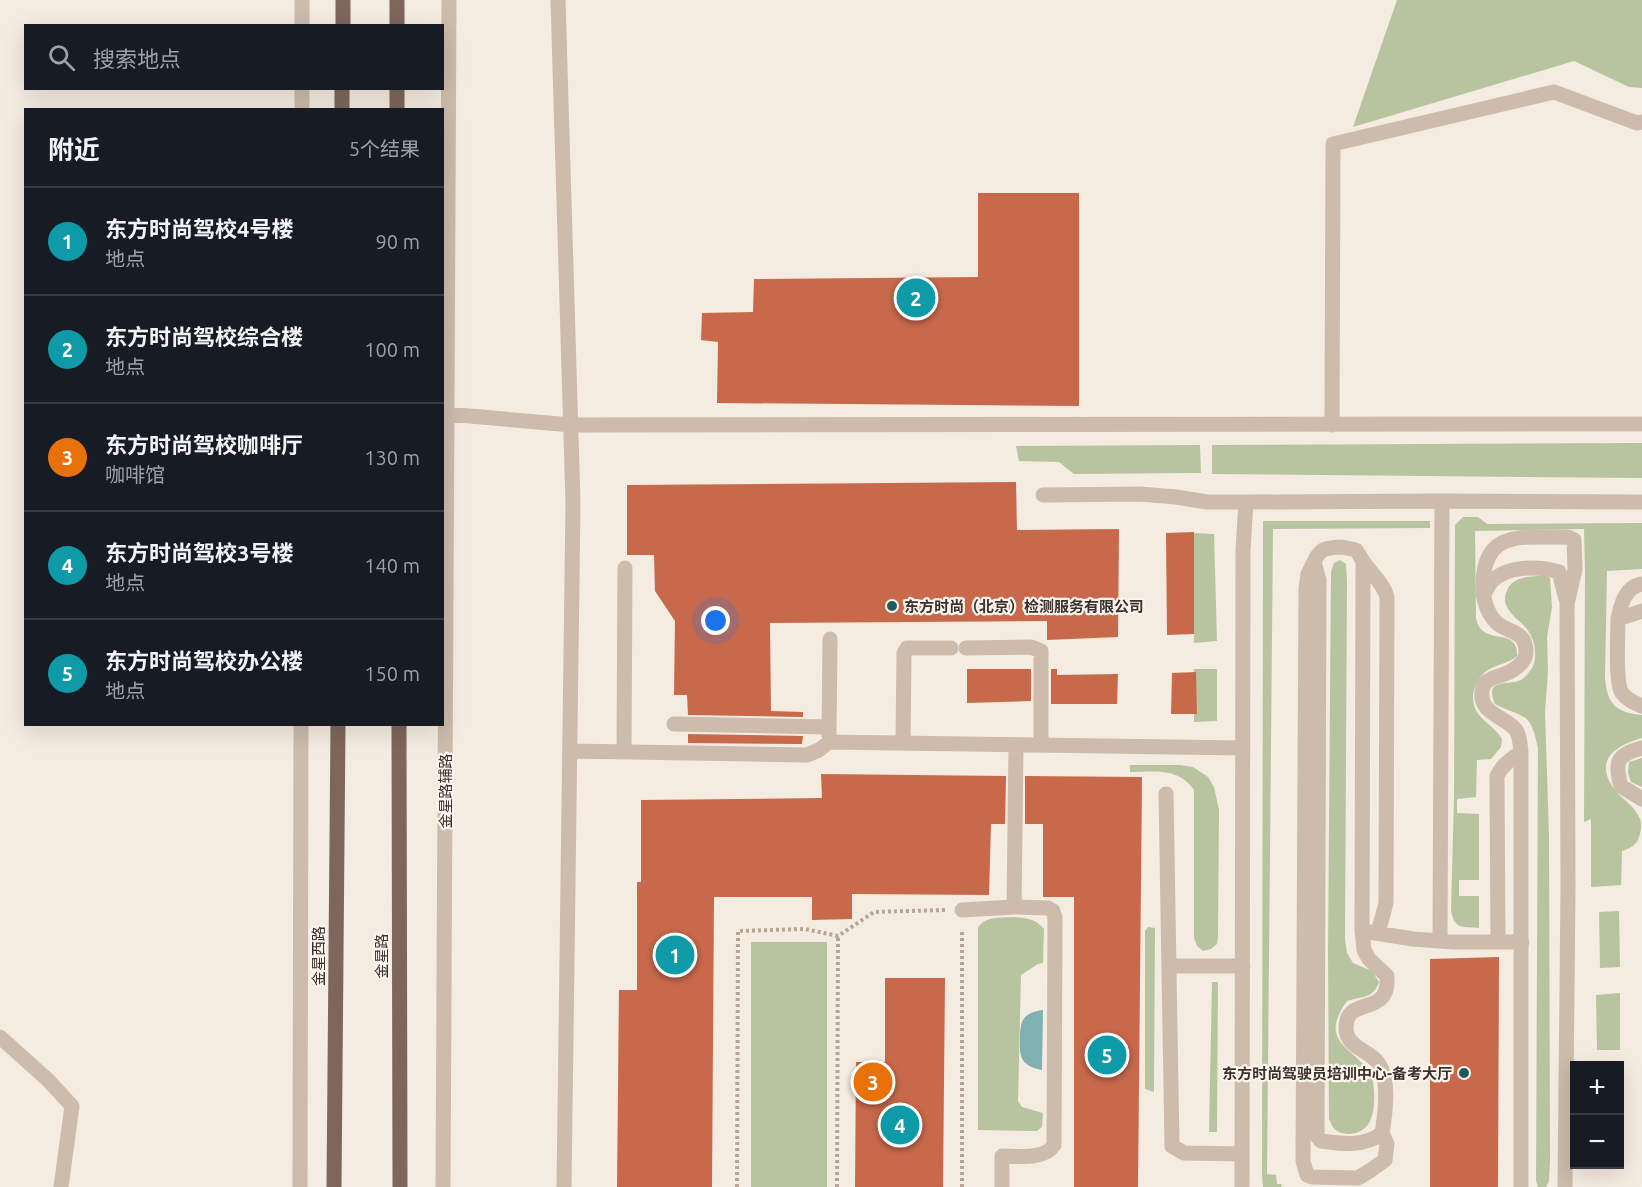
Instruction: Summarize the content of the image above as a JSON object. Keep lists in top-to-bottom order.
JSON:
{
  "streets": {
    "main road": ["金星西路", "金星路"],
    "street": ["金星路辅路"]
  },
  "places": ["东方时尚（北京）检测服务有限公司", "东方时尚驾驶员培训中心-备考大厅"],
  "page": {
    "search": "搜索地点",
    "heading": ["附近", "5个结果"],
    "list": [
      {
        "mark": "1",
        "name": "东方时尚驾校4号楼",
        "note": "地点",
        "value": "90 m"
      },
      {
        "mark": "2",
        "name": "东方时尚驾校综合楼",
        "note": "地点",
        "value": "100 m"
      },
      {
        "mark": "3",
        "name": "东方时尚驾校咖啡厅",
        "note": "咖啡馆",
        "value": "130 m"
      },
      {
        "mark": "4",
        "name": "东方时尚驾校3号楼",
        "note": "地点",
        "value": "140 m"
      },
      {
        "mark": "5",
        "name": "东方时尚驾校办公楼",
        "note": "地点",
        "value": "150 m"
      }
    ],
    "pins": [
      "2",
      "1",
      "5",
      "3",
      "4"
    ],
    "map_buttons": ["+", "−"]
  }
}
